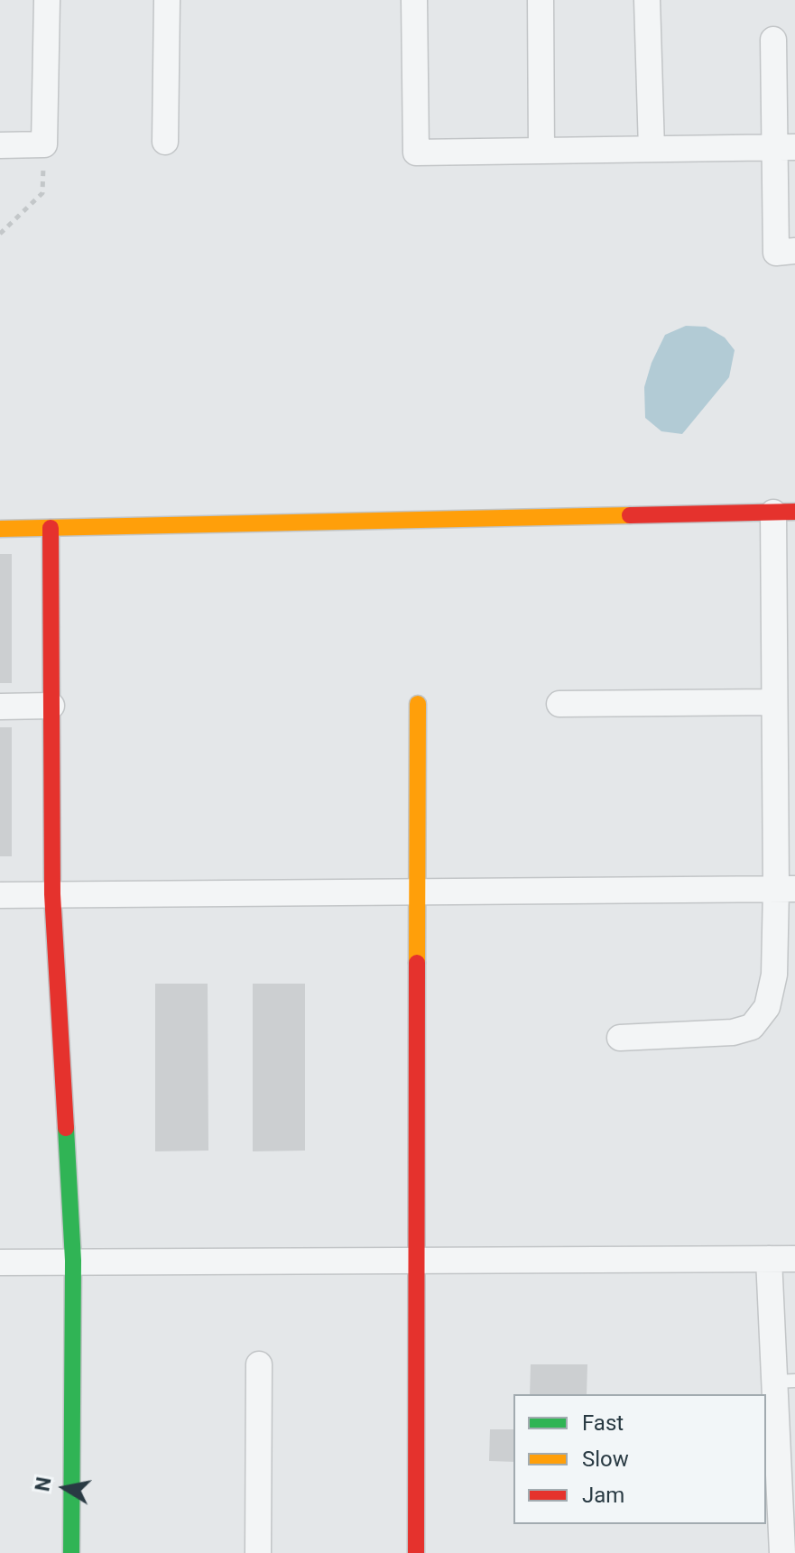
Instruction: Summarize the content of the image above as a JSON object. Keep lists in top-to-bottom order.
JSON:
{
  "legend": ["Fast", "Slow", "Jam"],
  "north": "left"
}
